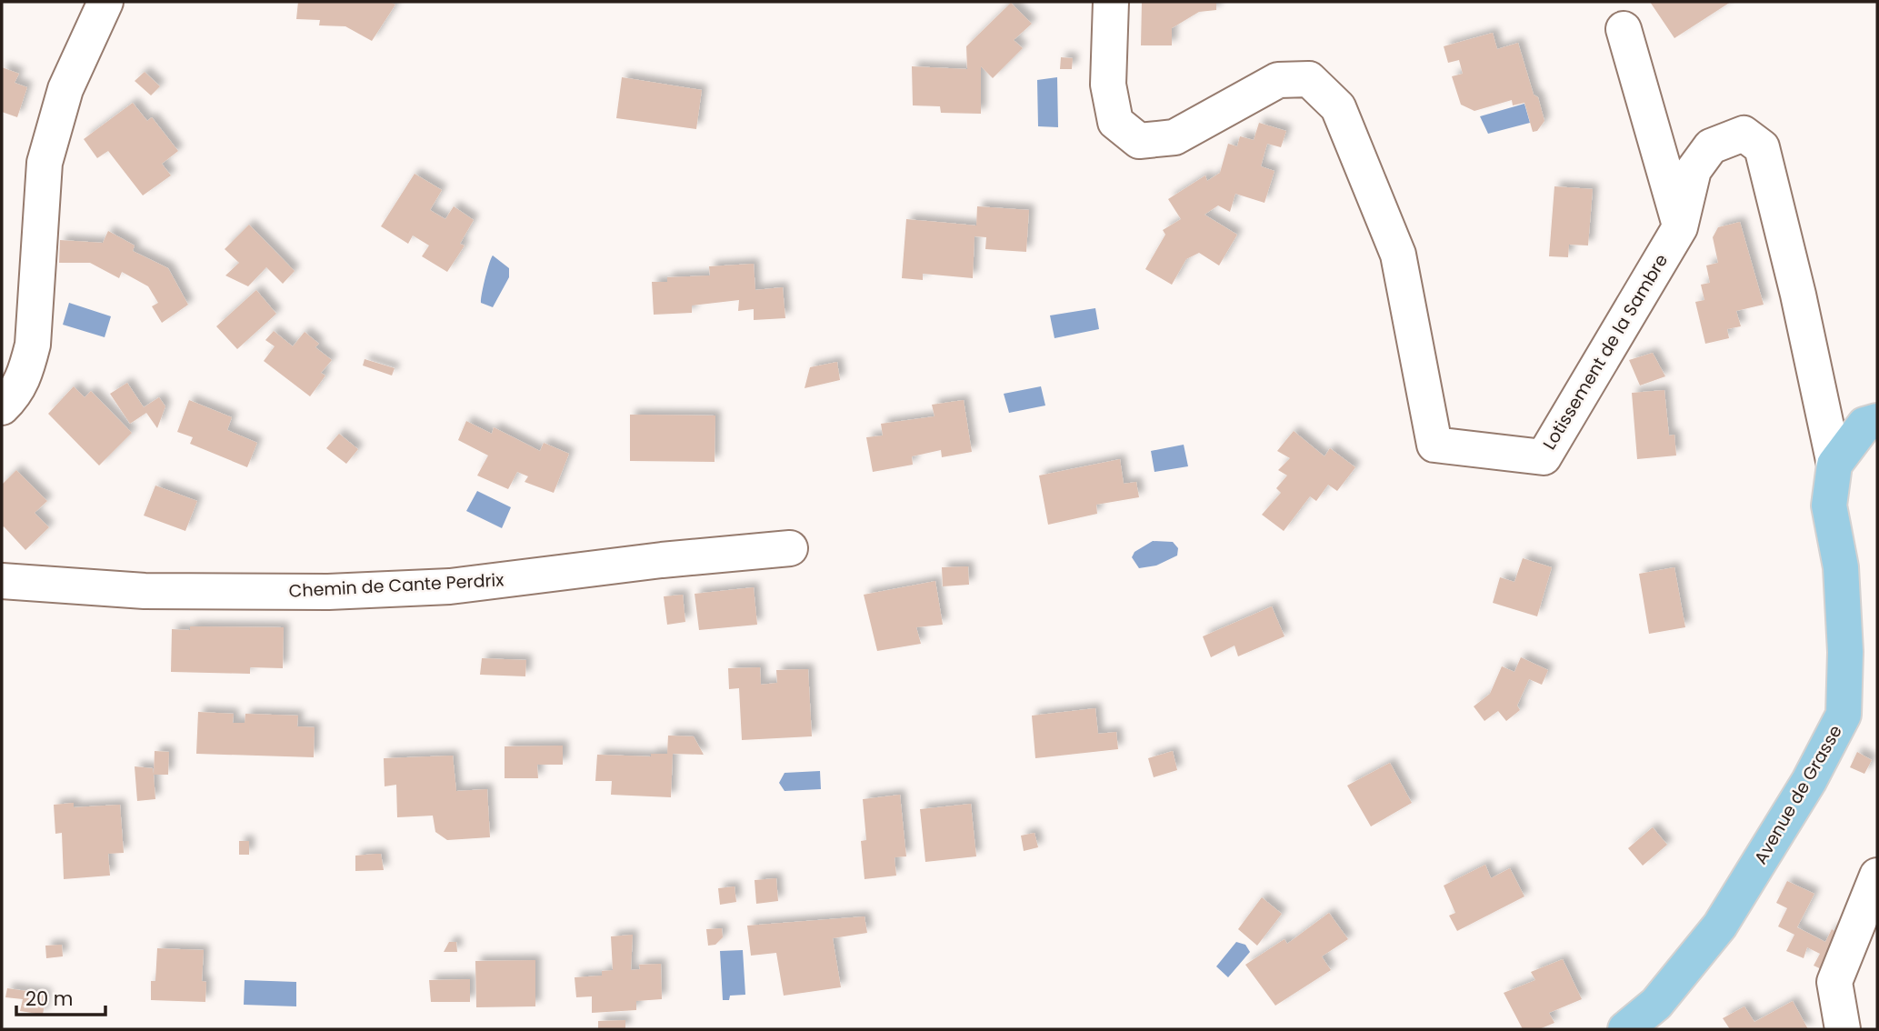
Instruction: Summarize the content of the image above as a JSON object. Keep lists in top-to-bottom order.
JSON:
{
  "streets": {
    "main road": ["Avenue de Grasse"],
    "street": ["Lotissement de la Sambre", "Chemin de Cante Perdrix"]
  },
  "crossings": [
    ["Lotissement de la Sambre", "Avenue de Grasse"]
  ],
  "scale_bar": "20 m"
}
